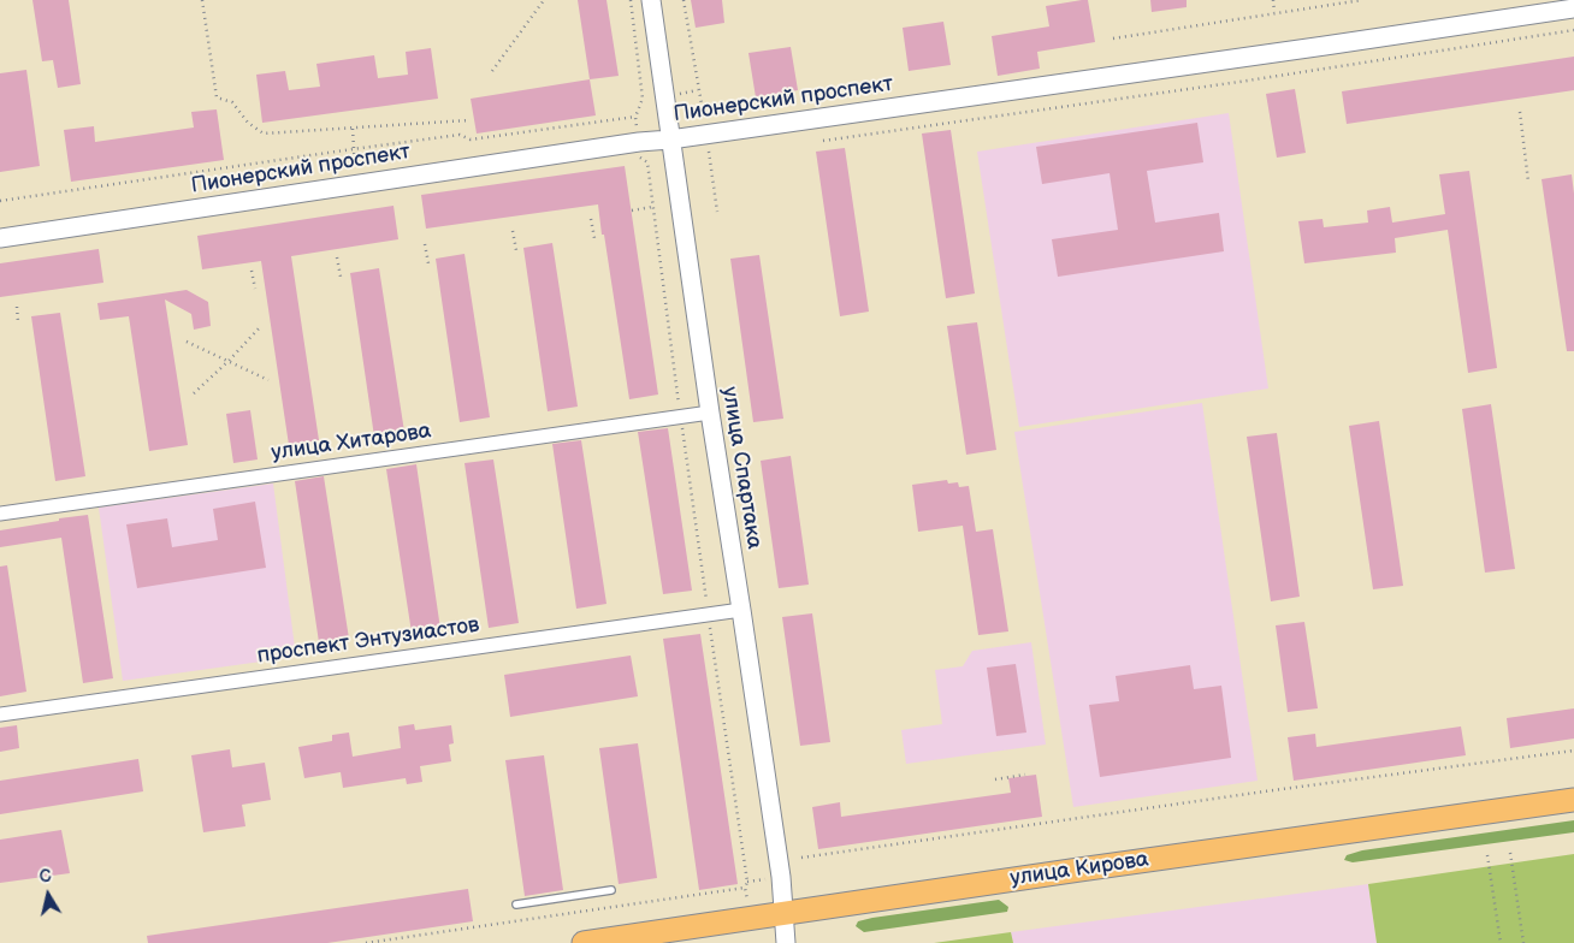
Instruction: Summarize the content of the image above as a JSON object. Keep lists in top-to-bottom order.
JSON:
{
  "streets": {
    "main road": ["улица Кирова"],
    "street": [
      "Пионерский проспект",
      "улица Хитарова",
      "улица Спартака",
      "проспект Энтузиастов"
    ]
  },
  "crossings": [
    ["Пионерский проспект", "улица Спартака"],
    ["улица Хитарова", "улица Спартака"],
    ["улица Спартака", "проспект Энтузиастов"],
    ["улица Спартака", "улица Кирова"]
  ],
  "north": "top"
}
